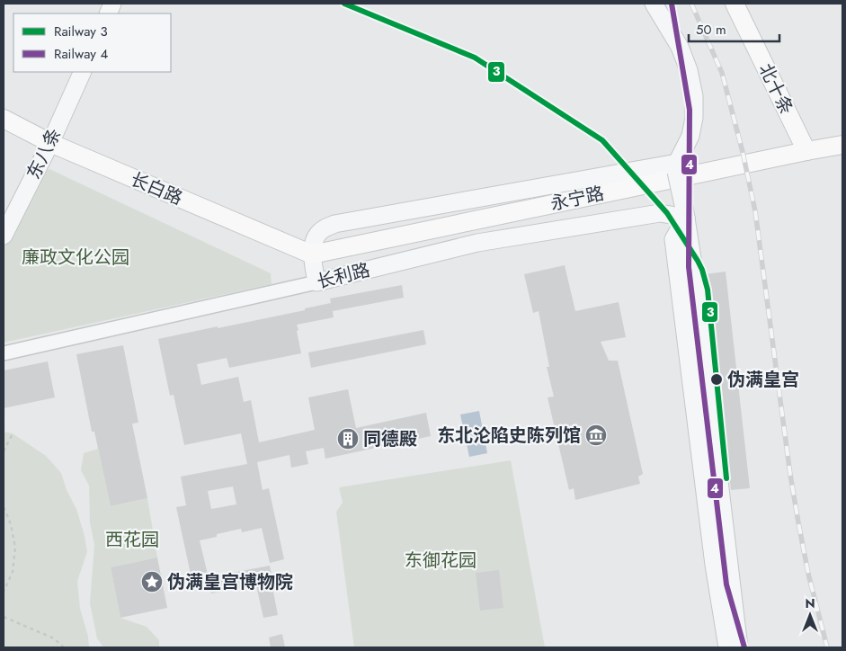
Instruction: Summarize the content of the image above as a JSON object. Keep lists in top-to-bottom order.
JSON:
{
  "streets": {
    "main road": ["北十条", "长白路", "永宁路"],
    "street": ["东八条", "长利路"]
  },
  "crossings": [
    ["北十条", "永宁路"],
    ["东八条", "长白路"],
    ["长白路", "永宁路"]
  ],
  "parks": ["廉政文化公园", "西花园", "东御花园"],
  "places": {
    "other": ["伪满皇宫"],
    "museum": ["东北沦陷史陈列馆"],
    "building": ["同德殿"],
    "place": ["伪满皇宫博物院"]
  },
  "lines": ["rail line 3", "rail line 4"],
  "legend": ["Railway 3", "Railway 4"],
  "scale_bar": "50 m",
  "north": "top"
}
